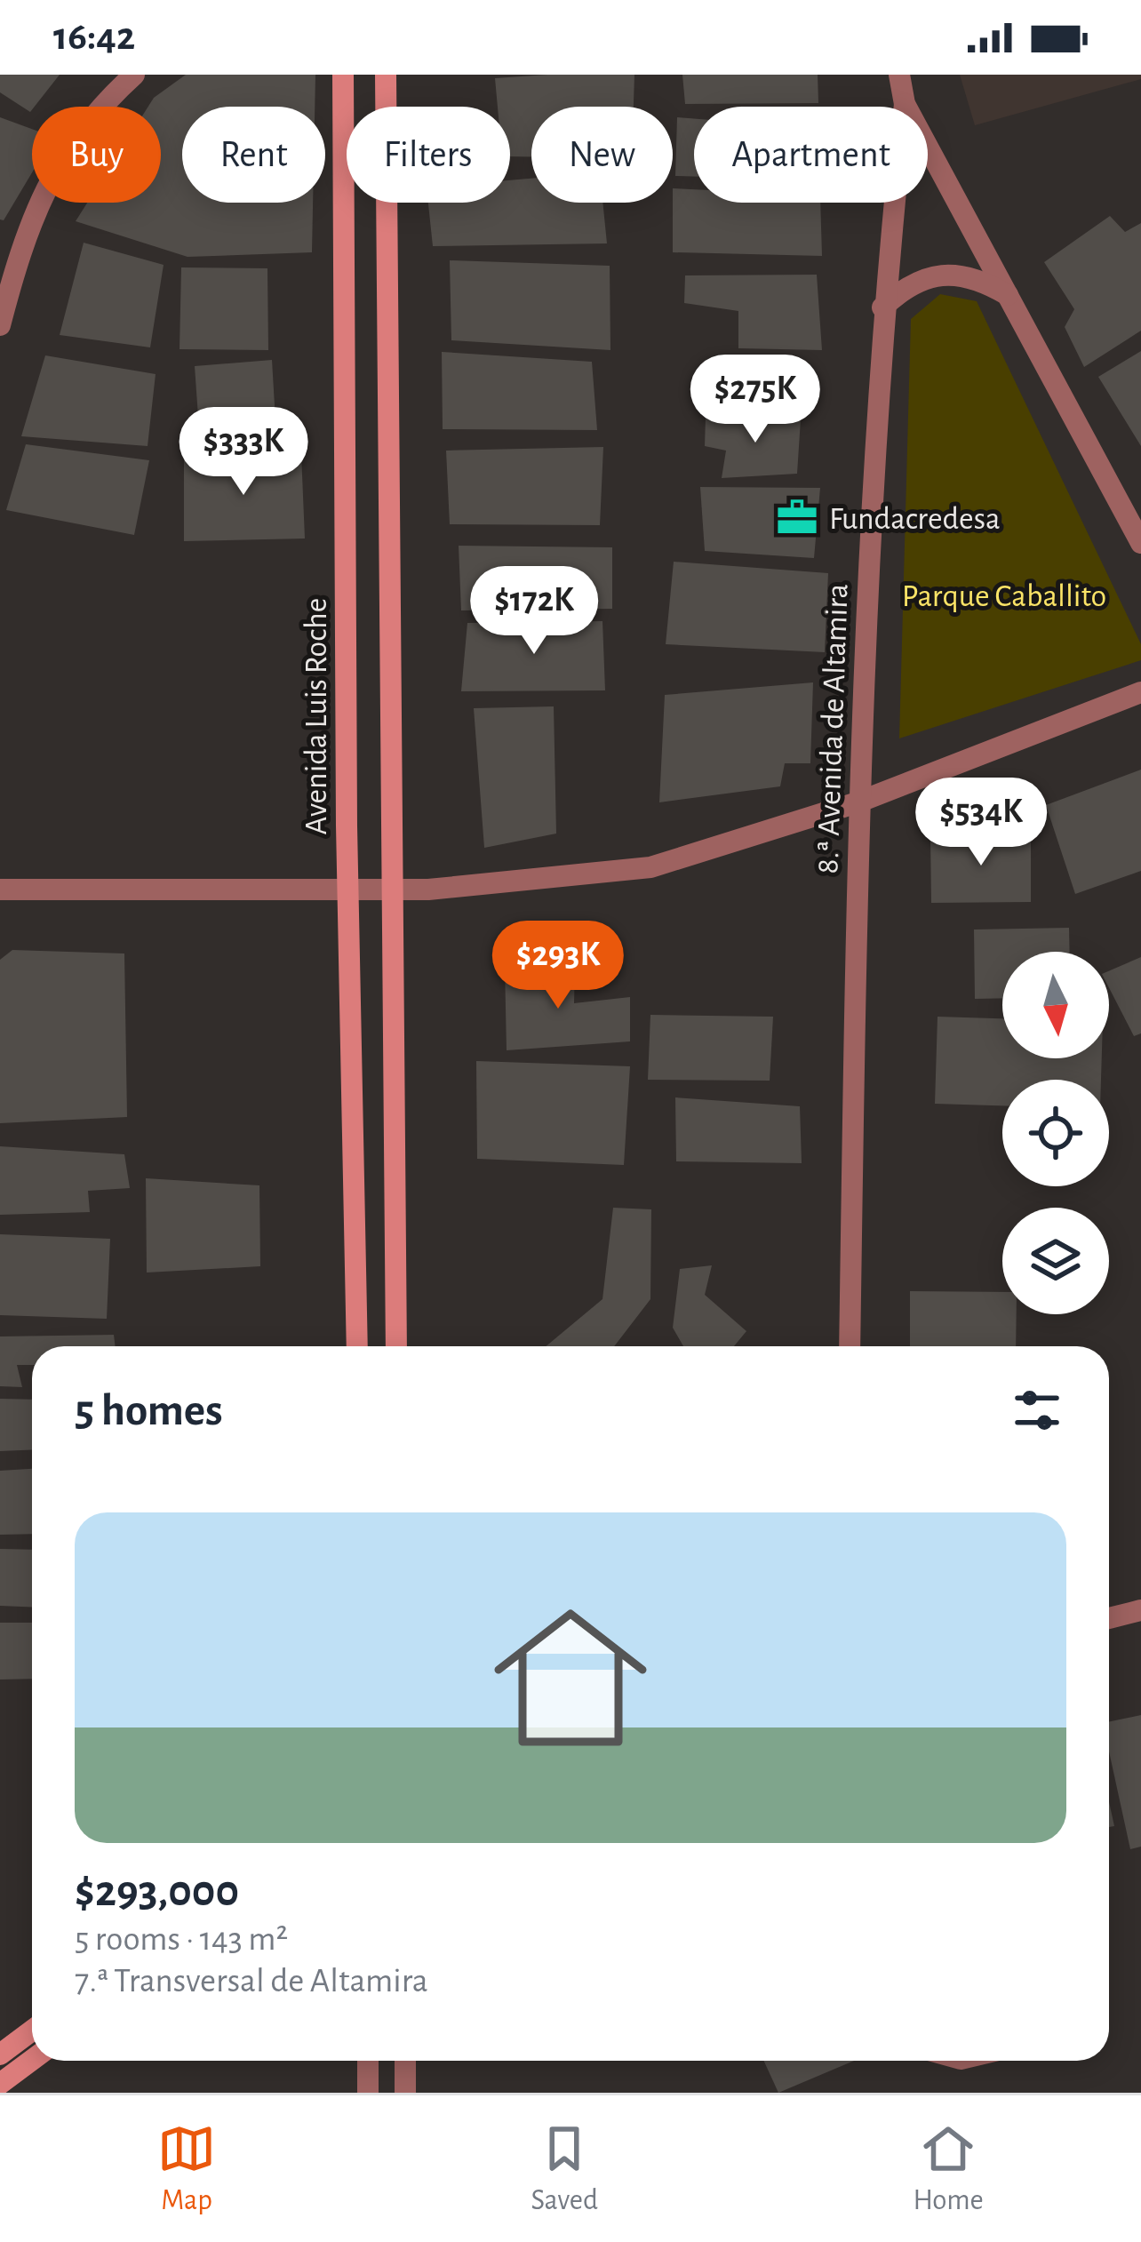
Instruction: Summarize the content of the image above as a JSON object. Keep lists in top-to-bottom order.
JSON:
{
  "streets": {
    "main road": ["Avenida Luis Roche"],
    "street": ["8.ª Avenida de Altamira"]
  },
  "parks": ["Parque Caballito"],
  "places": {
    "office": ["Fundacredesa"]
  },
  "north": "bottom",
  "page": {
    "status": "16:42",
    "chip": [
      "Buy",
      "Rent",
      "Filters",
      "New",
      "Apartment"
    ],
    "price": [
      "$275K",
      "$333K",
      "$172K",
      "$534K",
      "$293K"
    ],
    "heading": "5 homes",
    "list": [
      {
        "name": "$293,000",
        "note": "5 rooms · 143 m² · 7.ª Transversal de Altamira"
      }
    ],
    "tabs": ["Map", "Saved", "Home"]
  }
}
